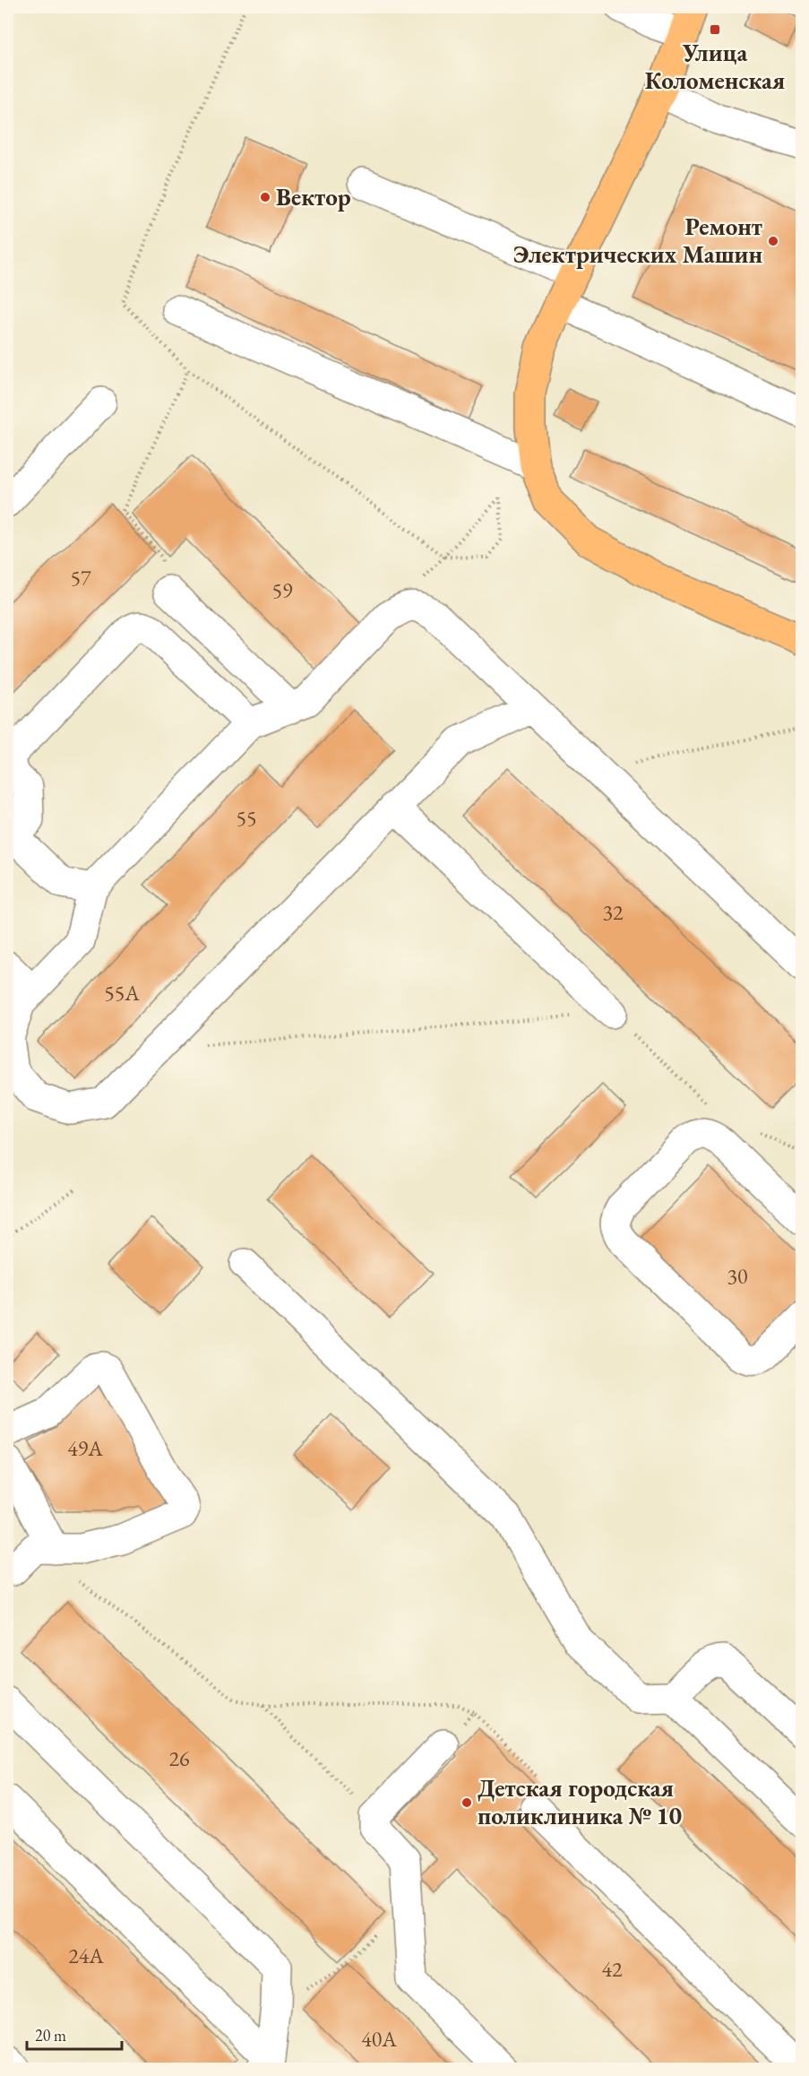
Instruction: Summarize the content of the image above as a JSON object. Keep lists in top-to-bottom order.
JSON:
{
  "places": {
    "transit": ["Улица Коломенская"],
    "other": ["Вектор", "Ремонт Электрических Машин", "Детская городская поликлиника № 10"]
  },
  "house_numbers": [
    "57",
    "59",
    "55",
    "32",
    "55А",
    "30",
    "49А",
    "26",
    "24А",
    "42",
    "40А"
  ],
  "scale_bar": "20 m"
}
